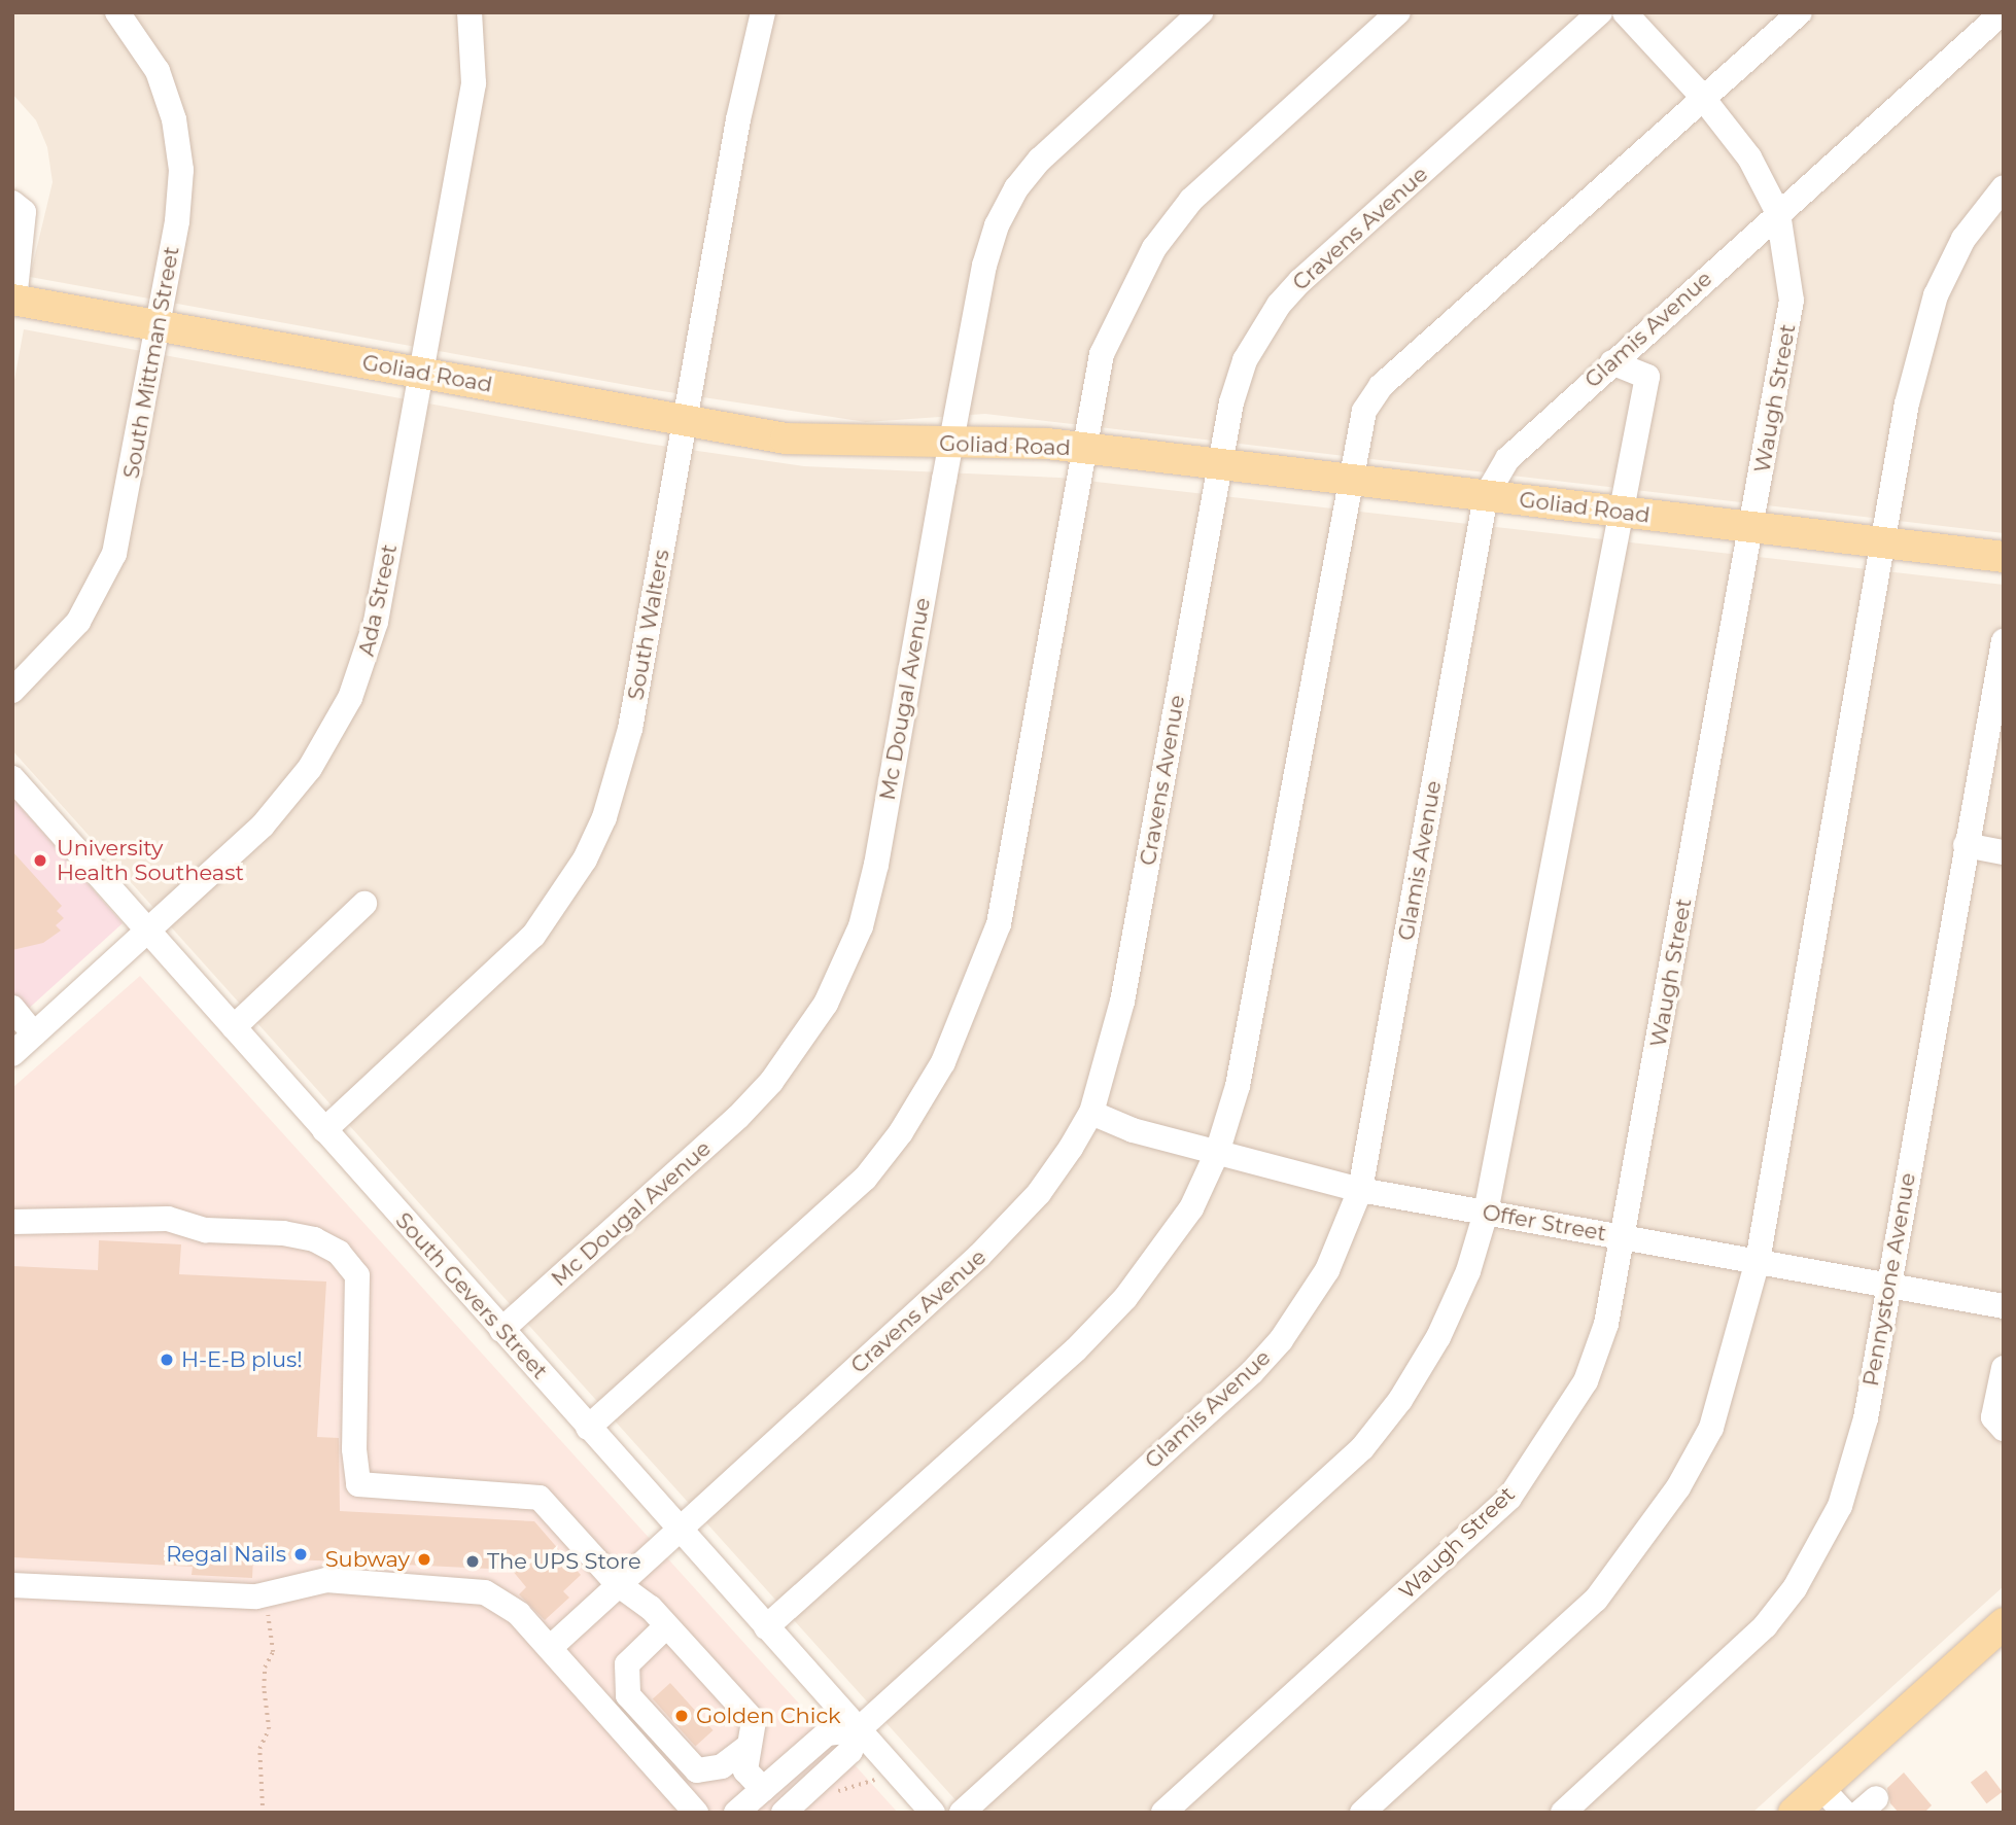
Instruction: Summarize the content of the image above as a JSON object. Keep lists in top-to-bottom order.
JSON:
{
  "streets": {
    "main road": ["Goliad Road"],
    "street": [
      "Cravens Avenue",
      "Glamis Avenue",
      "South Mittman Street",
      "Waugh Street",
      "Ada Street",
      "South Walters",
      "Mc Dougal Avenue",
      "Offer Street",
      "Pennystone Avenue",
      "South Gevers Street"
    ]
  },
  "crossings": [
    ["Cravens Avenue", "Goliad Road"],
    ["Cravens Avenue", "Offer Street"],
    ["Cravens Avenue", "South Gevers Street"],
    ["Glamis Avenue", "Goliad Road"],
    ["Glamis Avenue", "Waugh Street"],
    ["Glamis Avenue", "Offer Street"],
    ["Glamis Avenue", "South Gevers Street"],
    ["South Mittman Street", "Goliad Road"],
    ["Goliad Road", "Waugh Street"],
    ["Goliad Road", "Ada Street"],
    ["Goliad Road", "South Walters"],
    ["Goliad Road", "Mc Dougal Avenue"],
    ["Waugh Street", "Offer Street"],
    ["Ada Street", "South Gevers Street"],
    ["South Walters", "South Gevers Street"],
    ["Mc Dougal Avenue", "South Gevers Street"],
    ["Offer Street", "Pennystone Avenue"]
  ],
  "places": [
    "University Health Southeast",
    "H-E-B plus!",
    "Regal Nails",
    "Subway",
    "The UPS Store",
    "Golden Chick"
  ]
}
